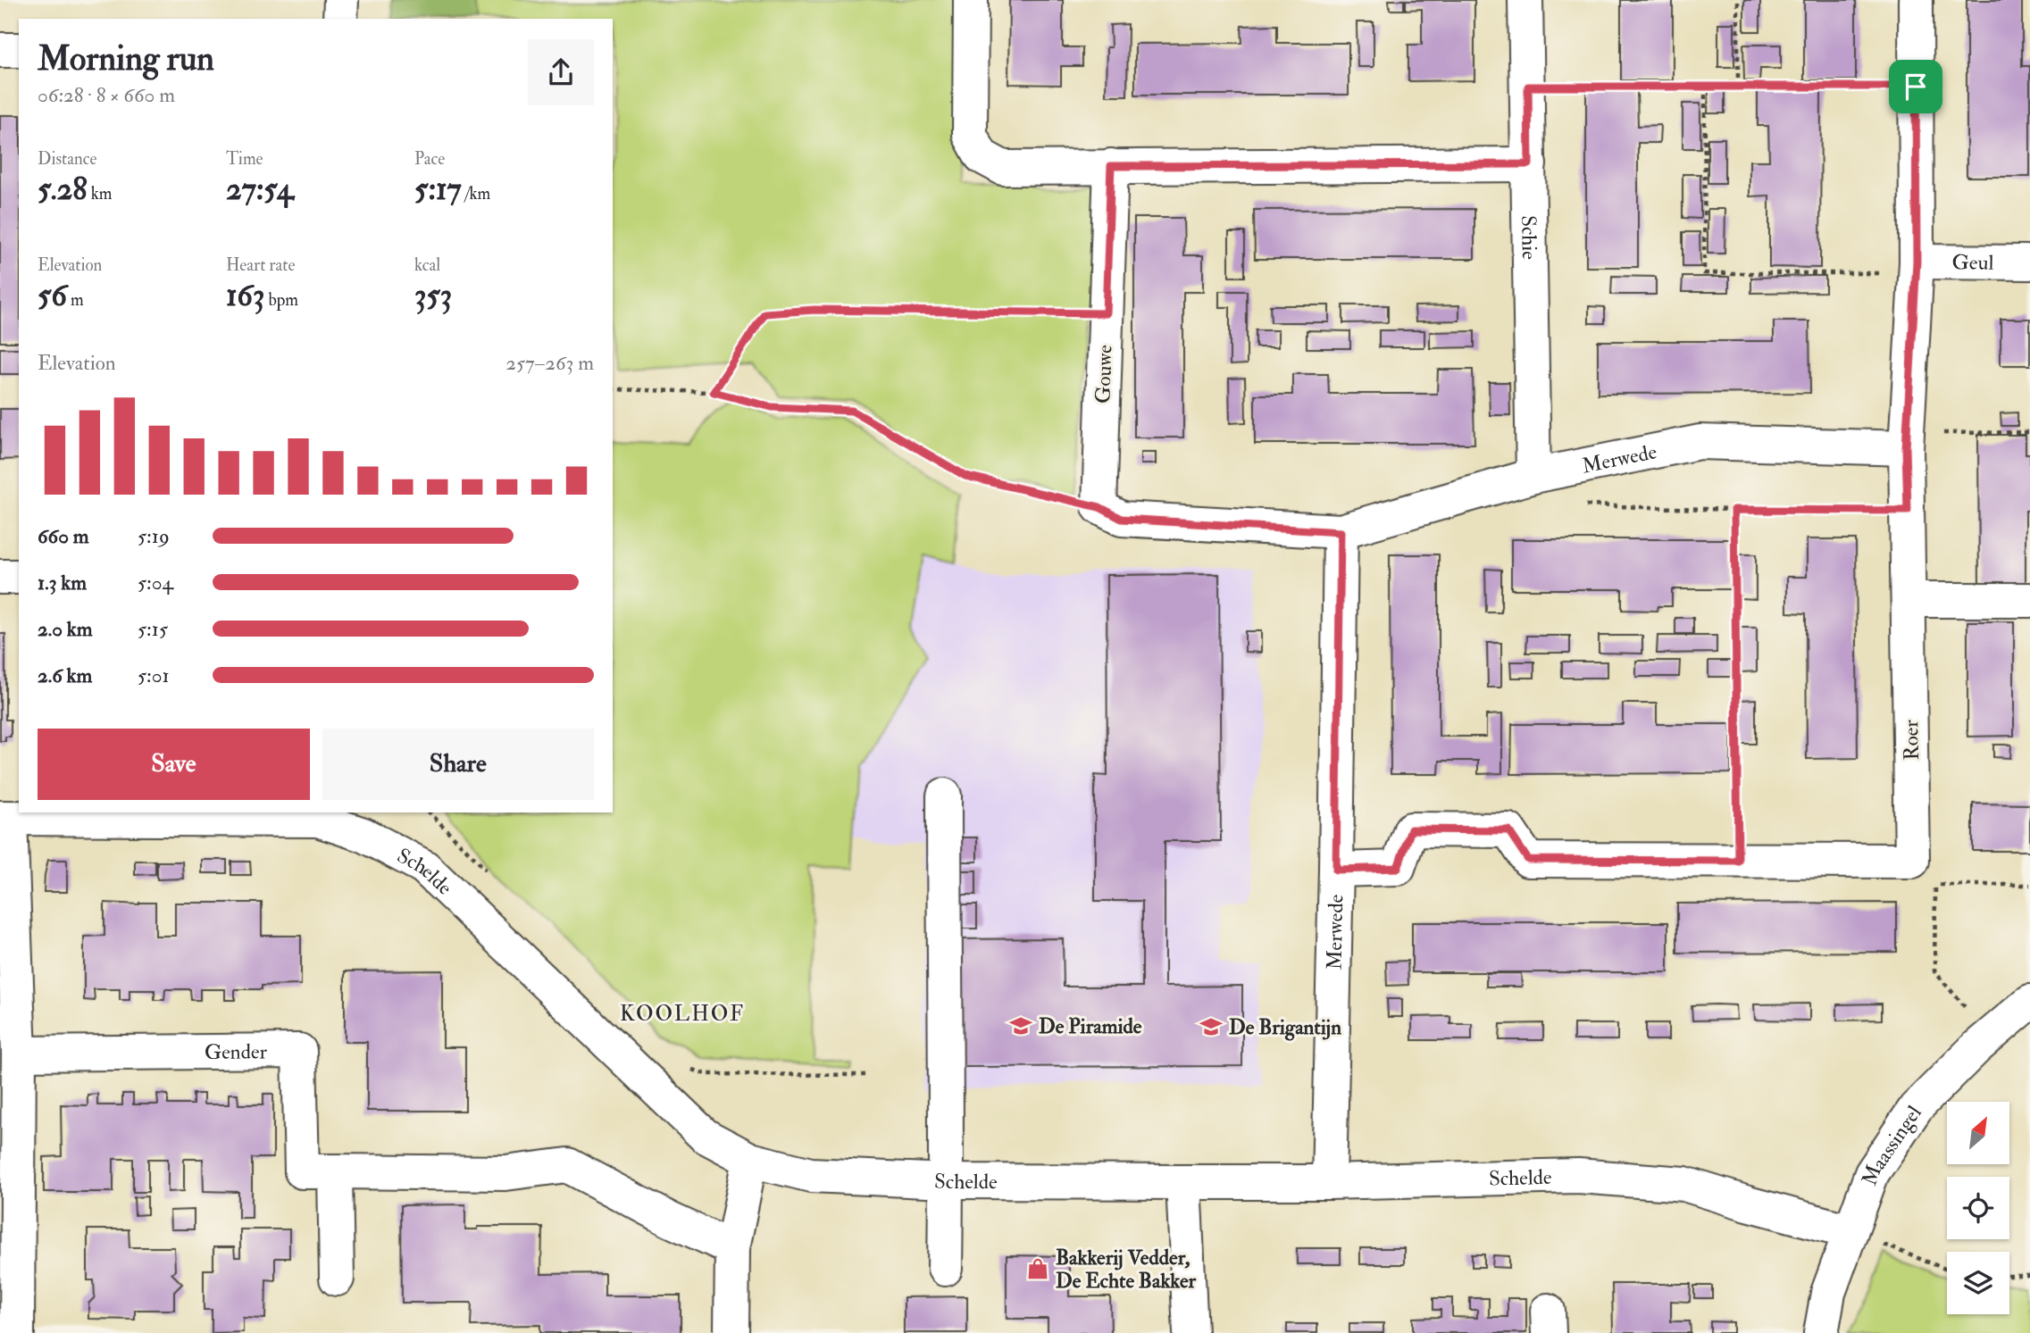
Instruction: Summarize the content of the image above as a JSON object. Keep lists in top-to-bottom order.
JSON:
{
  "streets": {
    "street": [
      "Schie",
      "Geul",
      "Gouwe",
      "Merwede",
      "Roer",
      "Schelde",
      "Gender",
      "Maassingel"
    ]
  },
  "crossings": [
    ["Schie", "Merwede"],
    ["Geul", "Roer"],
    ["Gouwe", "Merwede"],
    ["Merwede", "Roer"],
    ["Merwede", "Schelde"],
    ["Schelde", "Maassingel"]
  ],
  "districts": ["KOOLHOF"],
  "places": {
    "school or university": ["De Piramide", "De Brigantijn"],
    "shop": ["Bakkerij Vedder, De Echte Bakker"]
  },
  "north": "top right",
  "page": {
    "heading": ["Morning run", "06:28 · 8 × 660 m"],
    "stats": [
      ["Distance", "5.28 km"],
      ["Time", "27:54"],
      ["Pace", "5:17 /km"],
      ["Elevation", "56 m"],
      ["Heart rate", "163 bpm"],
      ["kcal", "353"]
    ],
    "chart": ["Elevation", "257–263 m"],
    "list": [
      {
        "name": "660 m",
        "note": "5:19"
      },
      {
        "name": "1.3 km",
        "note": "5:04"
      },
      {
        "name": "2.0 km",
        "note": "5:15"
      },
      {
        "name": "2.6 km",
        "note": "5:01"
      }
    ],
    "buttons": ["Save", "Share"]
  }
}
